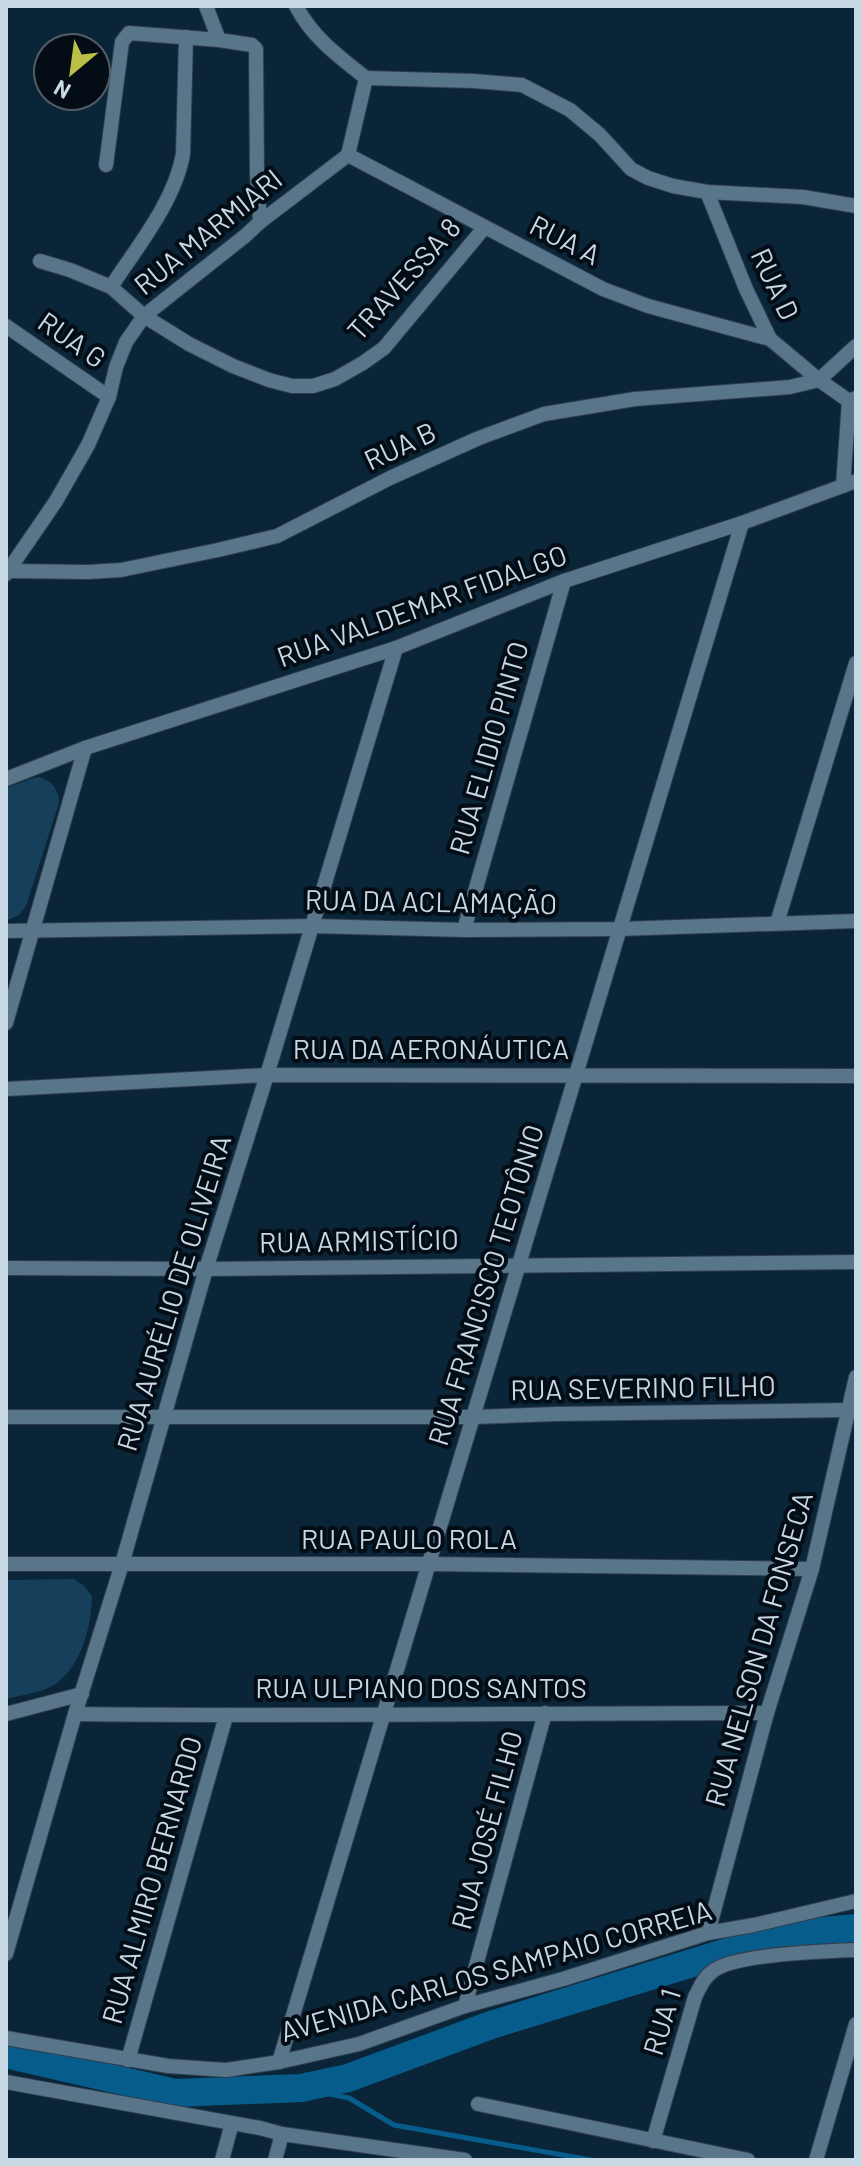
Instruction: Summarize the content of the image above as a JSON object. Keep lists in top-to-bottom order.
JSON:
{
  "streets": {
    "street": [
      "RUA MARMIARI",
      "RUA A",
      "TRAVESSA 8",
      "RUA D",
      "RUA G",
      "RUA B",
      "RUA VALDEMAR FIDALGO",
      "RUA ELIDIO PINTO",
      "RUA DA ACLAMAÇÃO",
      "RUA DA AERONÁUTICA",
      "RUA ARMISTÍCIO",
      "RUA FRANCISCO TEOTÔNIO",
      "RUA AURÉLIO DE OLIVEIRA",
      "RUA SEVERINO FILHO",
      "RUA PAULO ROLA",
      "RUA NELSON DA FONSECA",
      "RUA ULPIANO DOS SANTOS",
      "RUA JOSÉ FILHO",
      "RUA ALMIRO BERNARDO",
      "AVENIDA CARLOS SAMPAIO CORREIA",
      "RUA 1"
    ]
  },
  "crossings": [
    ["RUA MARMIARI", "RUA A"],
    ["RUA MARMIARI", "TRAVESSA 8"],
    ["RUA MARMIARI", "RUA G"],
    ["RUA MARMIARI", "RUA B"],
    ["RUA A", "TRAVESSA 8"],
    ["RUA A", "RUA D"],
    ["RUA D", "RUA B"],
    ["RUA VALDEMAR FIDALGO", "RUA ELIDIO PINTO"],
    ["RUA VALDEMAR FIDALGO", "RUA FRANCISCO TEOTÔNIO"],
    ["RUA VALDEMAR FIDALGO", "RUA AURÉLIO DE OLIVEIRA"],
    ["RUA ELIDIO PINTO", "RUA DA ACLAMAÇÃO"],
    ["RUA DA ACLAMAÇÃO", "RUA FRANCISCO TEOTÔNIO"],
    ["RUA DA ACLAMAÇÃO", "RUA AURÉLIO DE OLIVEIRA"],
    ["RUA DA AERONÁUTICA", "RUA FRANCISCO TEOTÔNIO"],
    ["RUA DA AERONÁUTICA", "RUA AURÉLIO DE OLIVEIRA"],
    ["RUA ARMISTÍCIO", "RUA FRANCISCO TEOTÔNIO"],
    ["RUA ARMISTÍCIO", "RUA AURÉLIO DE OLIVEIRA"],
    ["RUA FRANCISCO TEOTÔNIO", "RUA SEVERINO FILHO"],
    ["RUA FRANCISCO TEOTÔNIO", "RUA PAULO ROLA"],
    ["RUA FRANCISCO TEOTÔNIO", "RUA ULPIANO DOS SANTOS"],
    ["RUA FRANCISCO TEOTÔNIO", "AVENIDA CARLOS SAMPAIO CORREIA"],
    ["RUA AURÉLIO DE OLIVEIRA", "RUA SEVERINO FILHO"],
    ["RUA AURÉLIO DE OLIVEIRA", "RUA PAULO ROLA"],
    ["RUA AURÉLIO DE OLIVEIRA", "RUA ULPIANO DOS SANTOS"],
    ["RUA SEVERINO FILHO", "RUA NELSON DA FONSECA"],
    ["RUA PAULO ROLA", "RUA NELSON DA FONSECA"],
    ["RUA NELSON DA FONSECA", "RUA ULPIANO DOS SANTOS"],
    ["RUA NELSON DA FONSECA", "AVENIDA CARLOS SAMPAIO CORREIA"],
    ["RUA ULPIANO DOS SANTOS", "RUA JOSÉ FILHO"],
    ["RUA ULPIANO DOS SANTOS", "RUA ALMIRO BERNARDO"],
    ["RUA JOSÉ FILHO", "AVENIDA CARLOS SAMPAIO CORREIA"],
    ["RUA ALMIRO BERNARDO", "AVENIDA CARLOS SAMPAIO CORREIA"]
  ],
  "north": "bottom left"
}
